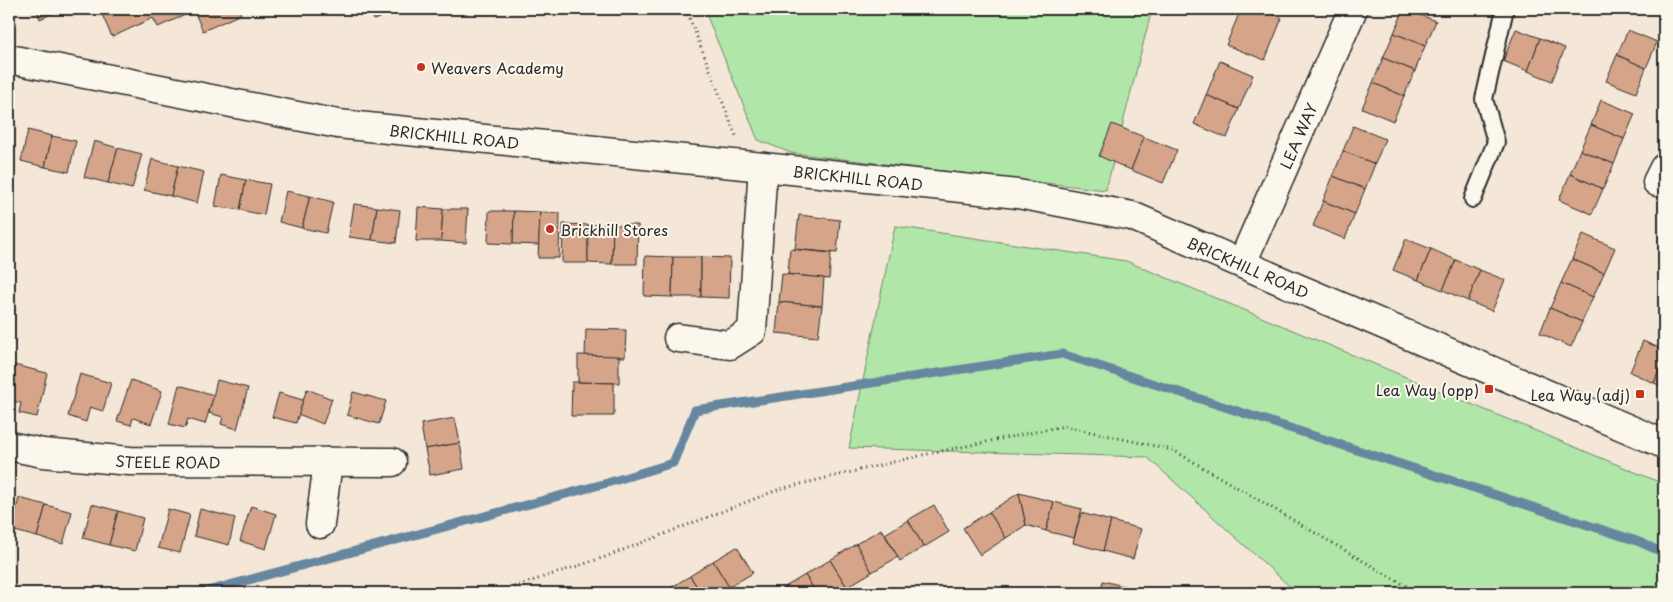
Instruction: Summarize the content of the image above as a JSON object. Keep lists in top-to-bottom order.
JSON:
{
  "streets": {
    "street": ["BRICKHILL ROAD", "LEA WAY", "STEELE ROAD"]
  },
  "crossings": [
    ["BRICKHILL ROAD", "LEA WAY"]
  ],
  "places": {
    "other": ["Weavers Academy", "Brickhill Stores"],
    "transit": ["Lea Way (opp)", "Lea Way (adj)"]
  }
}
